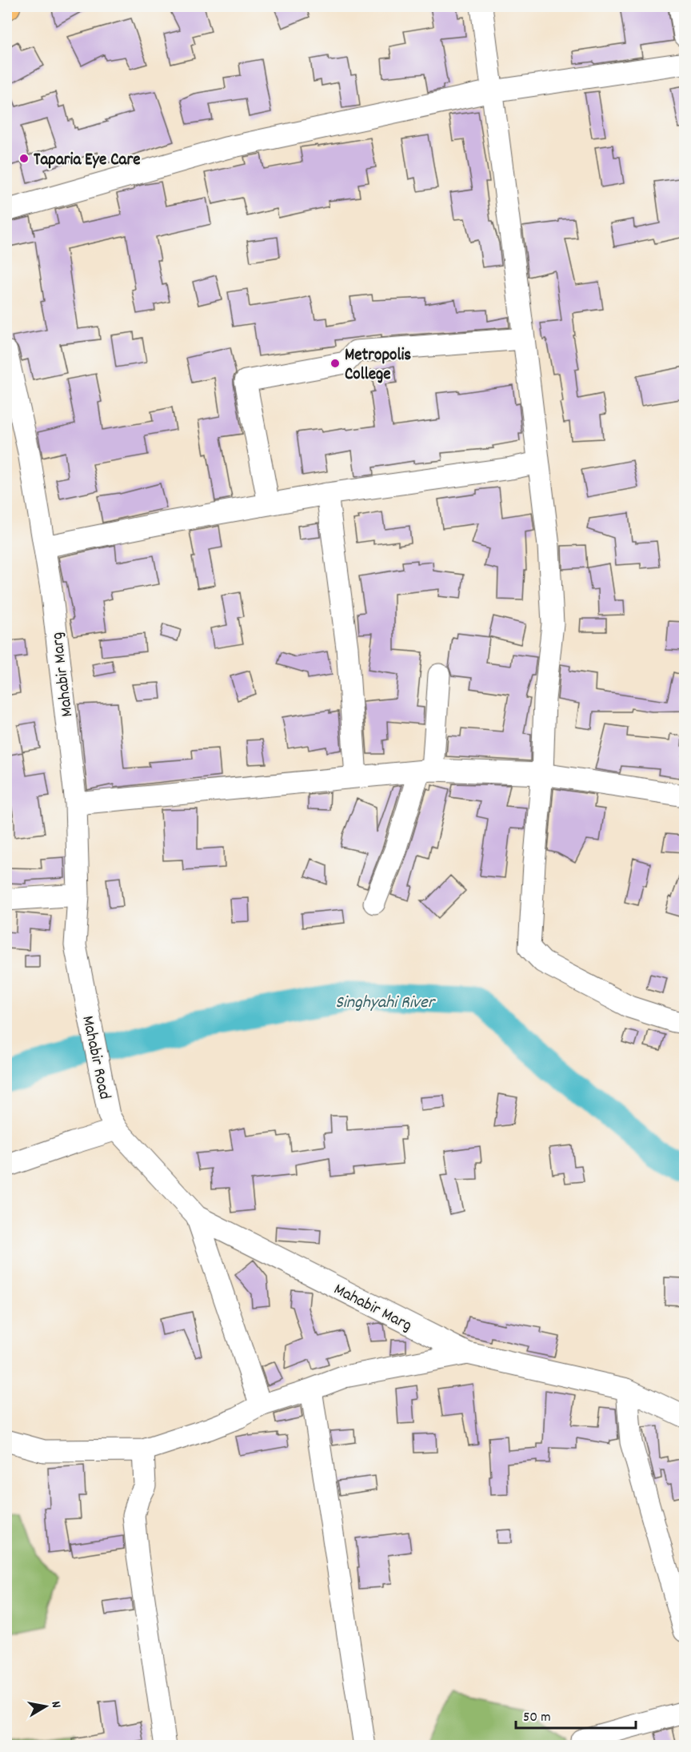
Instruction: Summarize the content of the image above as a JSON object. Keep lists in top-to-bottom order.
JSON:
{
  "streets": {
    "street": ["Mahabir Marg", "Mahabir Road"]
  },
  "crossings": [
    ["Mahabir Marg", "Mahabir Road"]
  ],
  "water": ["Singhyahi River"],
  "places": ["Taparia Eye Care", "Metropolis College"],
  "scale_bar": "50 m",
  "north": "right"
}
